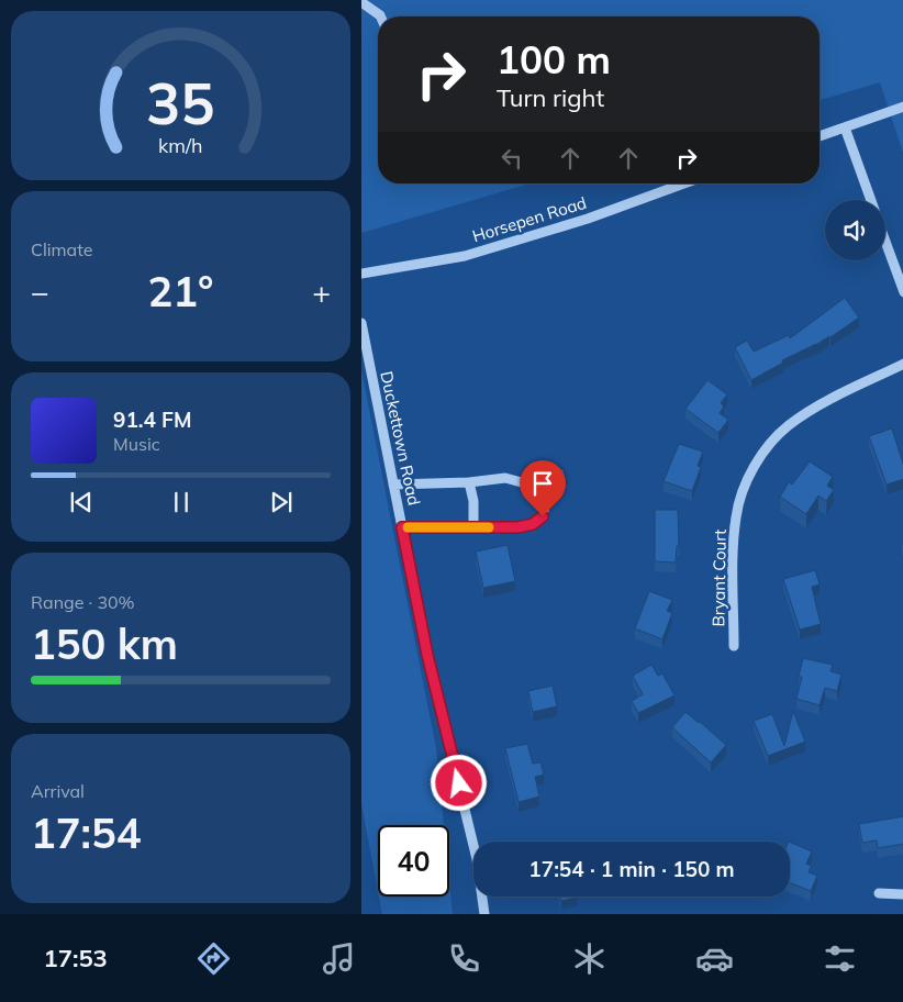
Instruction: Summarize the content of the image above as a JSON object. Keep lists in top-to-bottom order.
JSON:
{
  "streets": {
    "street": ["Horsepen Road", "Duckettown Road", "Bryant Court"]
  },
  "page": {
    "turn": ["100 m", "Turn right"],
    "tile": [
      "Climate",
      ["Range · 30%", "150 km"],
      ["Arrival", "17:54"]
    ],
    "heat": ["−", "21°", "+"],
    "song": ["91.4 FM", "Music"],
    "limit": "40",
    "trip": "17:54 · 1 min · 150 m",
    "tabs": "17:53",
    "gauge": ["35", "km/h"]
  }
}
